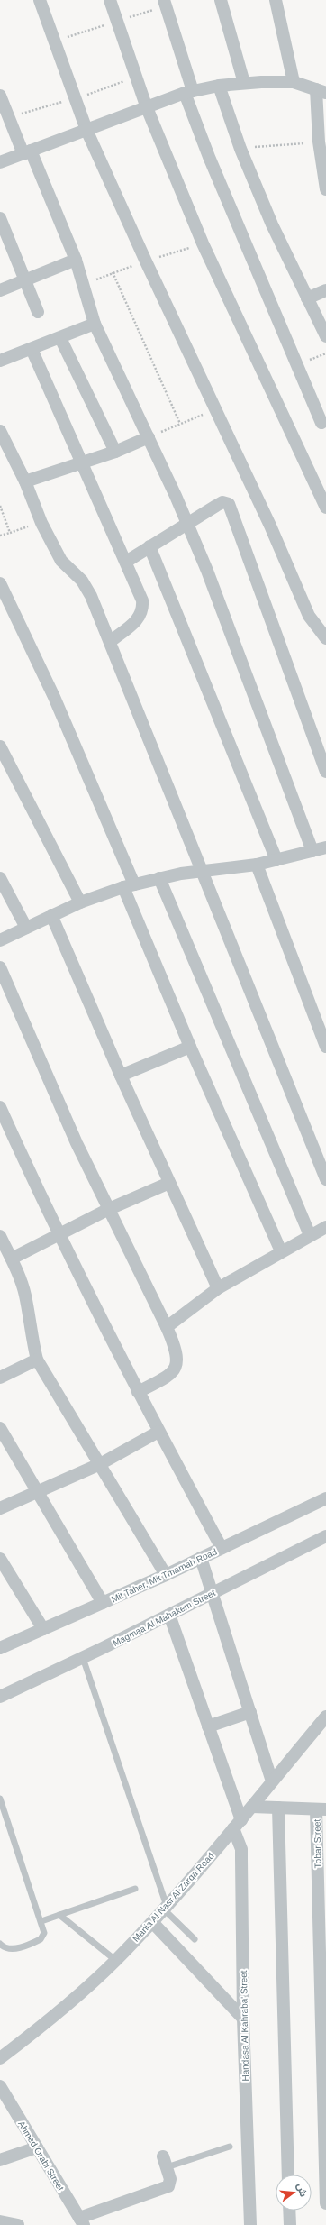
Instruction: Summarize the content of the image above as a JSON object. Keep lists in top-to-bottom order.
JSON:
{
  "streets": {
    "street": [
      "Mit Taher, Mit Tmamah Road",
      "Magmaa Al Mahakem Street",
      "Tobar Street",
      "Mania Al Nasr Al Zarqa Road",
      "Handasa Al Kahraba' Street",
      "Ahmed Orabi Street"
    ]
  },
  "crossings": [
    ["Magmaa Al Mahakem Street", "Handasa Al Kahraba' Street"],
    ["Mania Al Nasr Al Zarqa Road", "Handasa Al Kahraba' Street"]
  ],
  "north": "right"
}
